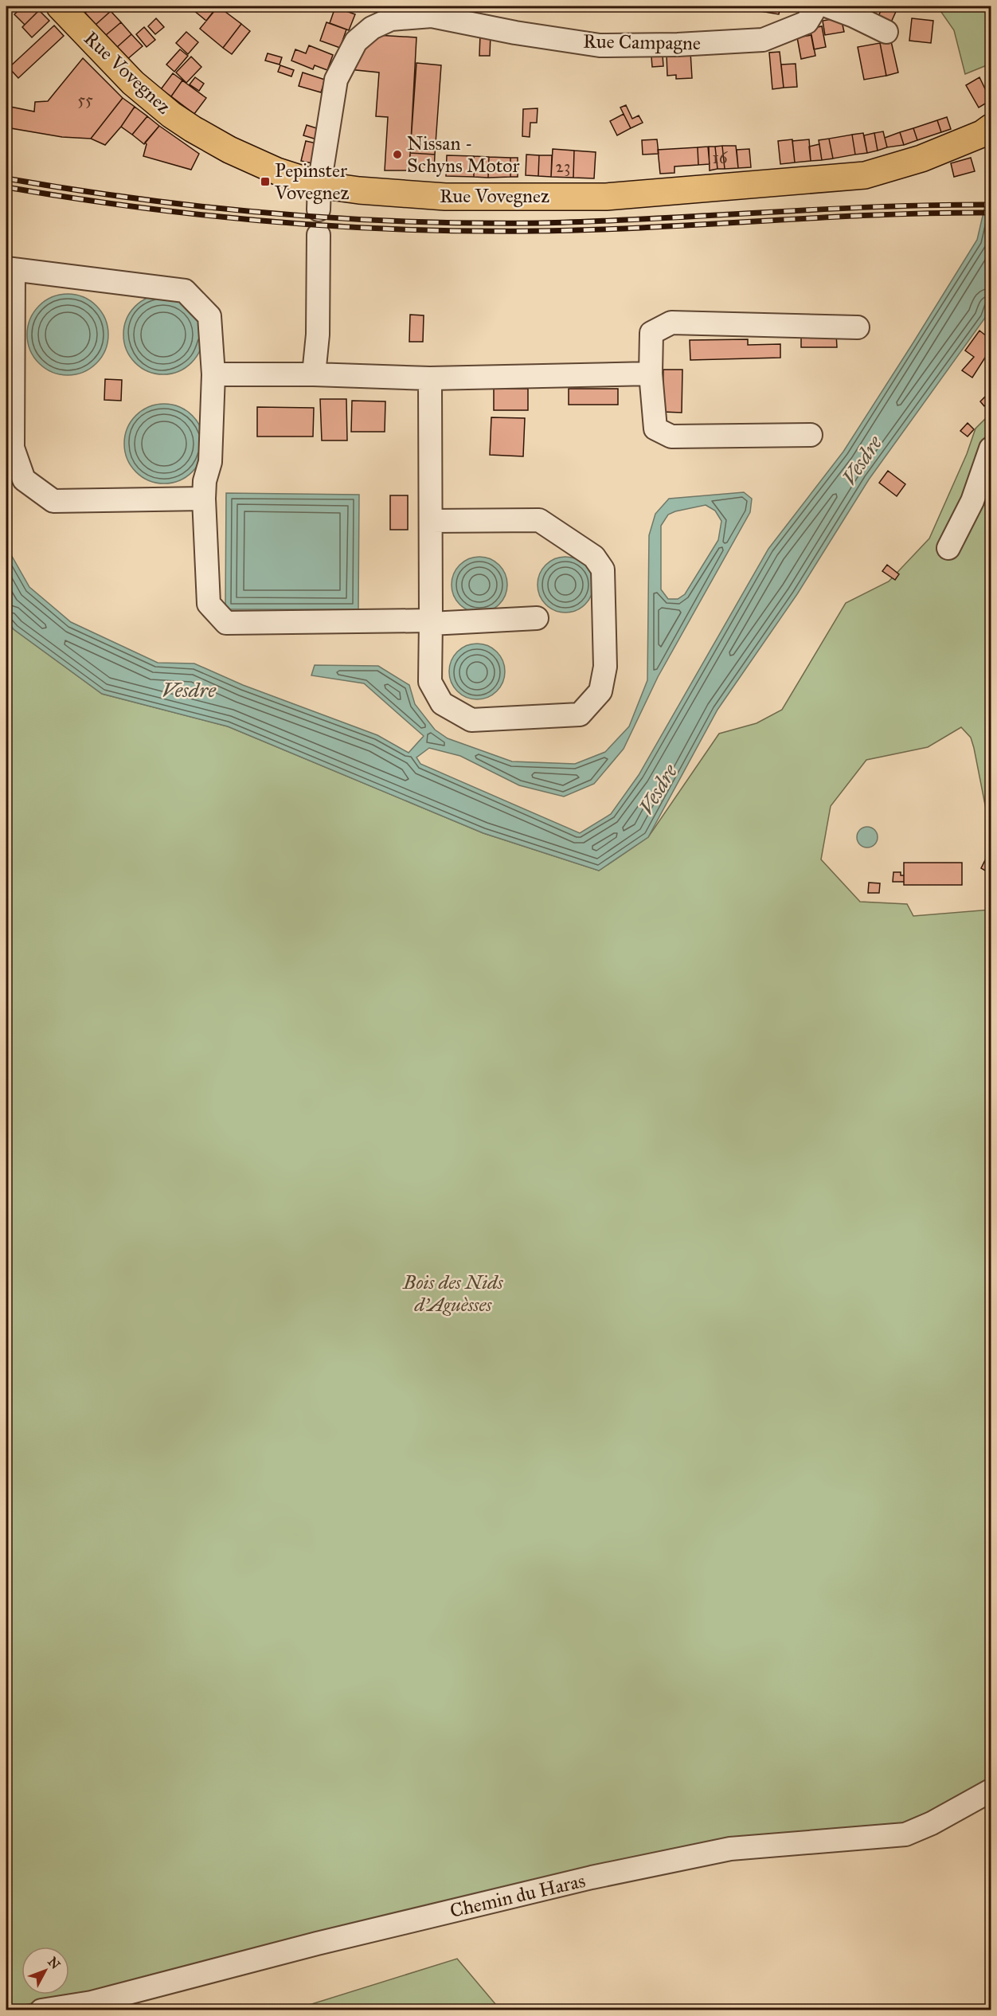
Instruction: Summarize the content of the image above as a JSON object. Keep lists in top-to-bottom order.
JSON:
{
  "streets": {
    "main road": ["Rue Vovegnez"],
    "street": ["Rue Campagne", "Chemin du Haras"]
  },
  "crossings": [
    ["Rue Campagne", "Rue Vovegnez"]
  ],
  "water": ["Vesdre"],
  "parks": ["Bois des Nids d'Aguèsses"],
  "places": {
    "other": ["Nissan - Schyns Motor"],
    "transit": ["Pepinster Vovegnez"]
  },
  "house_numbers": ["55", "16", "23"],
  "north": "top right"
}
